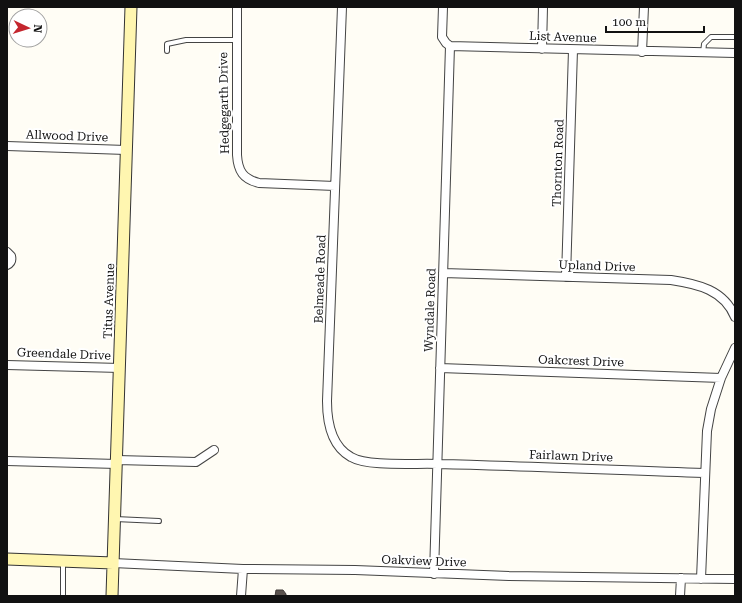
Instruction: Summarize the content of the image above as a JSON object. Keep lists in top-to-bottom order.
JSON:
{
  "streets": {
    "main road": ["Titus Avenue"],
    "street": [
      "List Avenue",
      "Hedgegarth Drive",
      "Allwood Drive",
      "Thornton Road",
      "Upland Drive",
      "Belmeade Road",
      "Wyndale Road",
      "Greendale Drive",
      "Oakcrest Drive",
      "Fairlawn Drive",
      "Oakview Drive"
    ]
  },
  "crossings": [
    ["List Avenue", "Thornton Road"],
    ["List Avenue", "Wyndale Road"],
    ["Hedgegarth Drive", "Belmeade Road"],
    ["Allwood Drive", "Titus Avenue"],
    ["Thornton Road", "Upland Drive"],
    ["Upland Drive", "Wyndale Road"],
    ["Belmeade Road", "Wyndale Road"],
    ["Belmeade Road", "Fairlawn Drive"],
    ["Titus Avenue", "Greendale Drive"],
    ["Titus Avenue", "Oakview Drive"],
    ["Wyndale Road", "Oakcrest Drive"],
    ["Wyndale Road", "Fairlawn Drive"],
    ["Wyndale Road", "Oakview Drive"]
  ],
  "scale_bar": "100 m",
  "north": "right"
}
